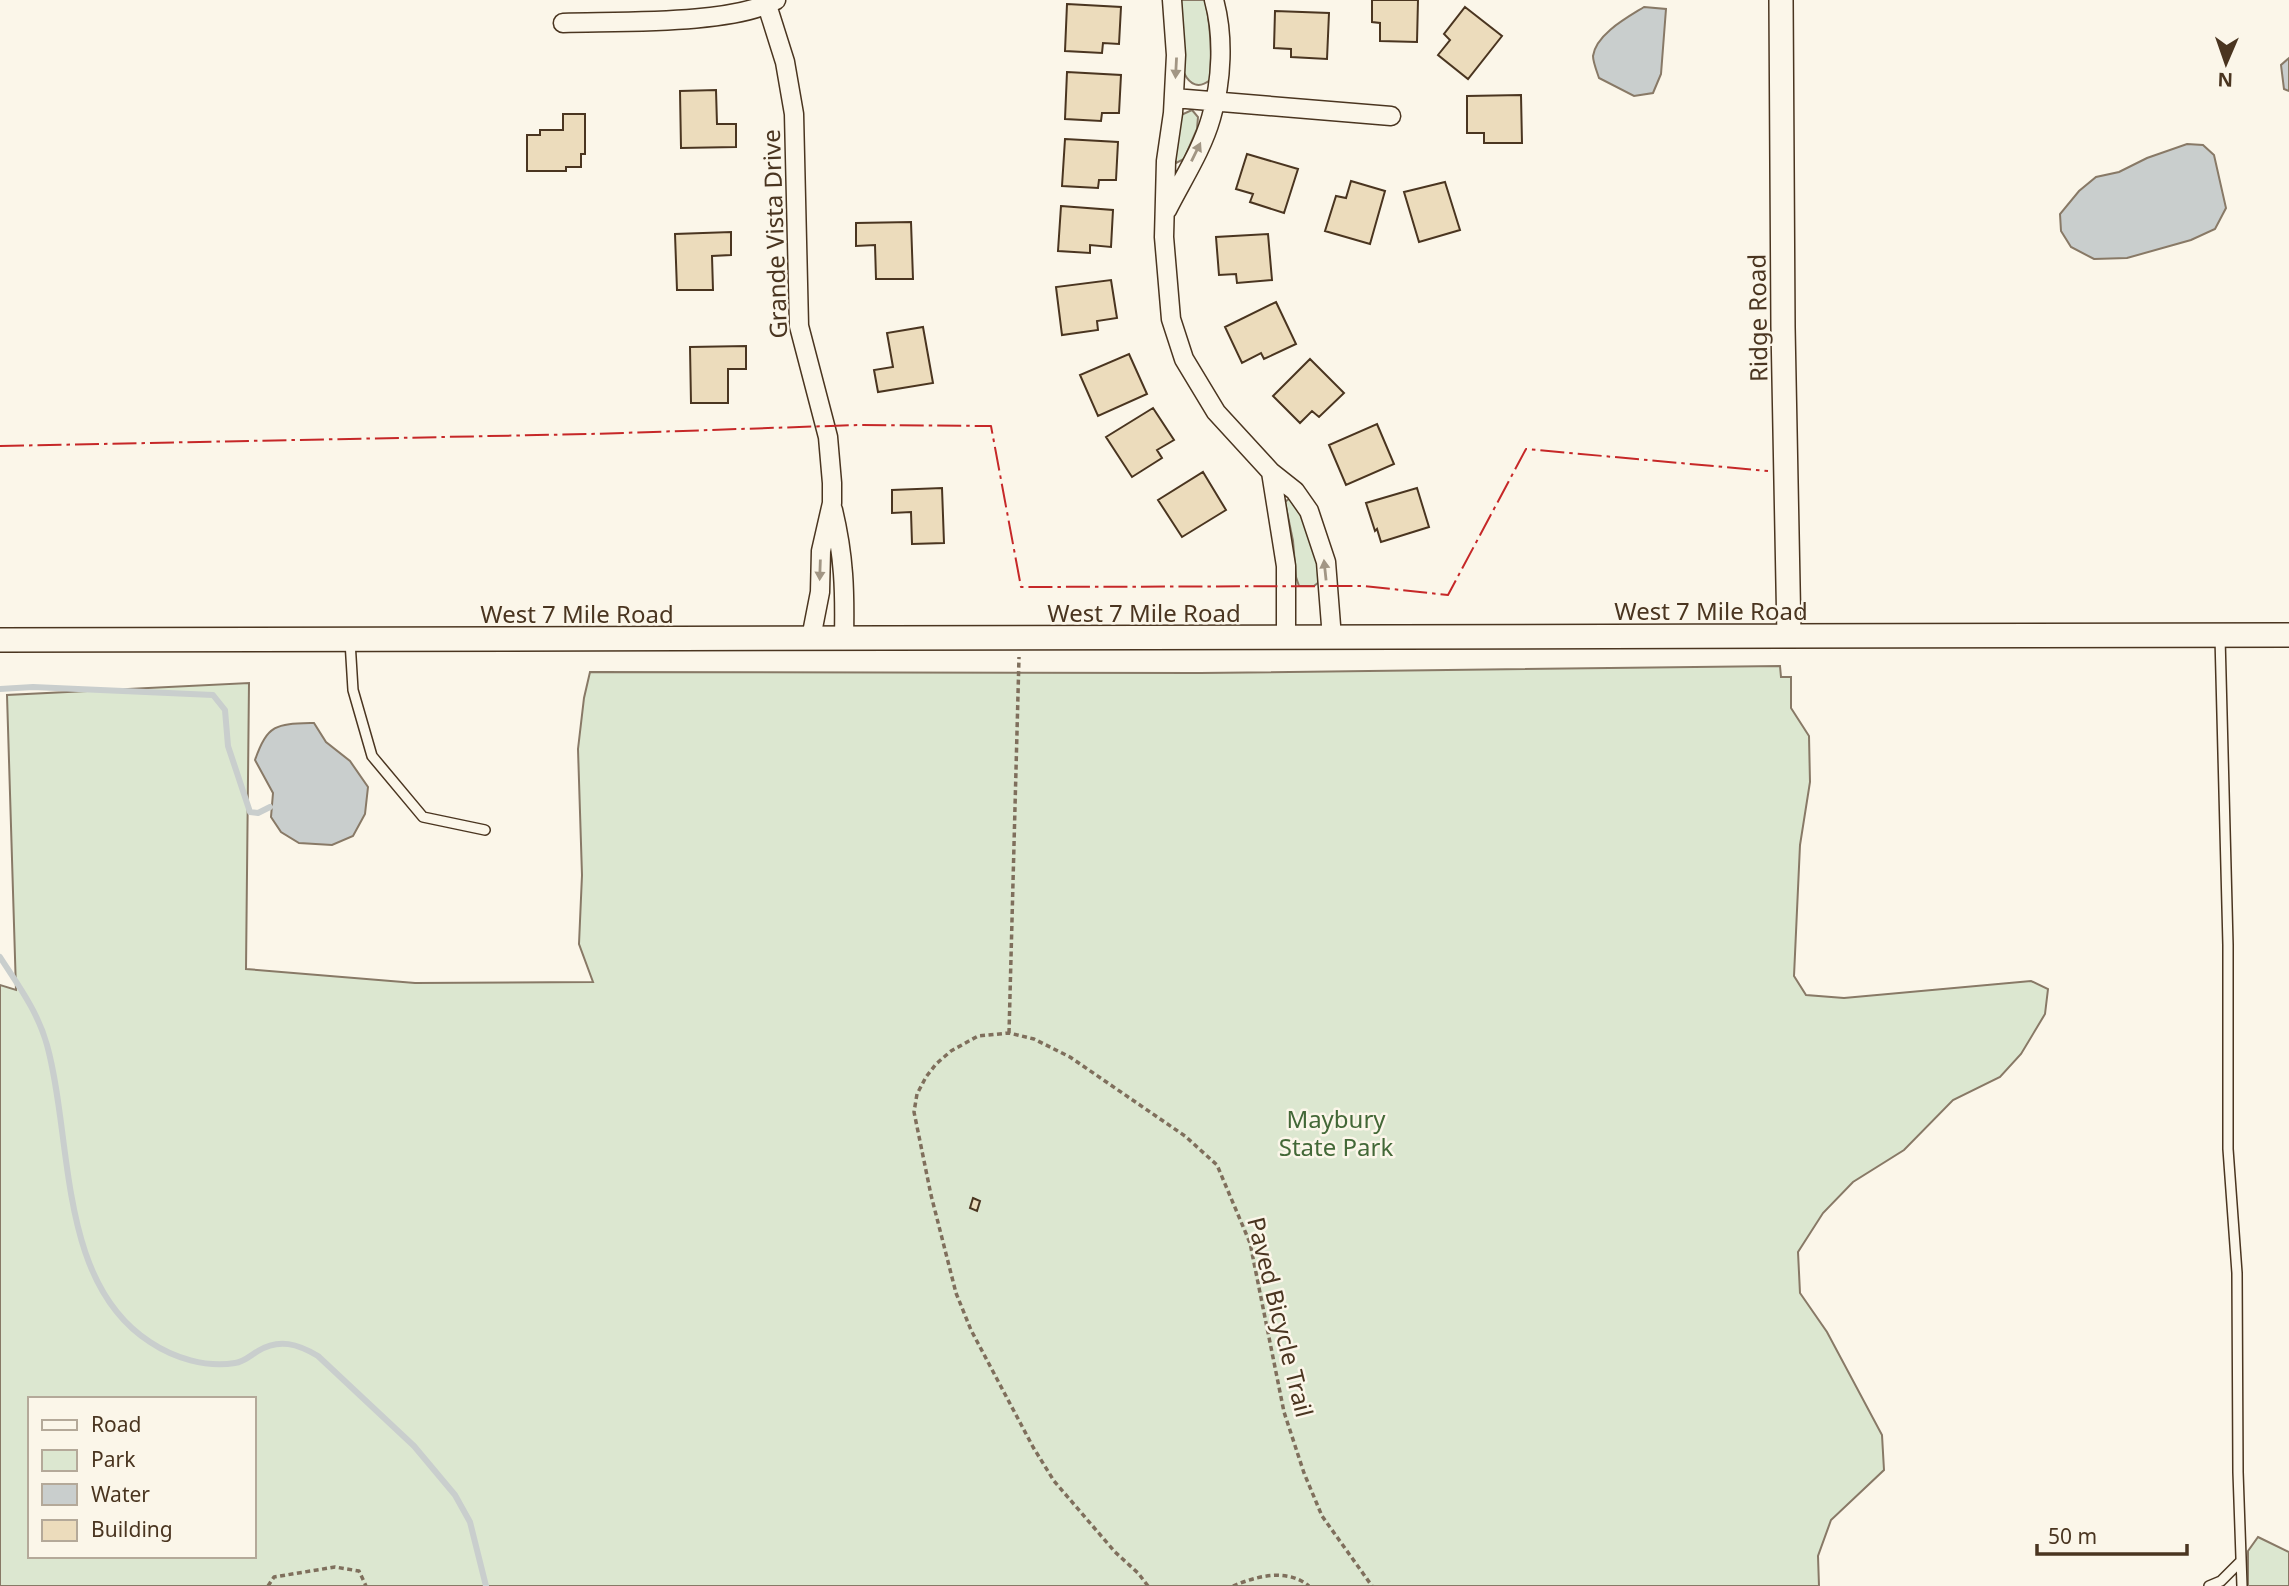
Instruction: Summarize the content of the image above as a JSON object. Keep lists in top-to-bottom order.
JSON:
{
  "streets": {
    "street": ["Grande Vista Drive", "Ridge Road", "West 7 Mile Road"],
    "path": ["Paved Bicycle Trail"]
  },
  "crossings": [
    ["Grande Vista Drive", "West 7 Mile Road"],
    ["Ridge Road", "West 7 Mile Road"]
  ],
  "parks": ["Maybury State Park"],
  "legend": [
    "Road",
    "Park",
    "Water",
    "Building"
  ],
  "scale_bar": "50 m",
  "north": "bottom"
}
